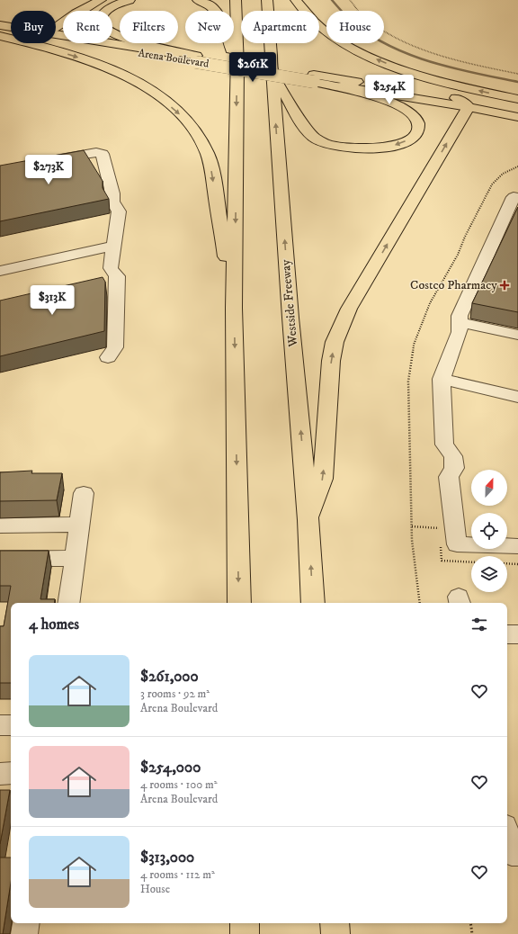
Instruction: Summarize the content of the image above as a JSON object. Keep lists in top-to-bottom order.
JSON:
{
  "streets": {
    "main road": ["Arena Boulevard", "Westside Freeway"]
  },
  "places": {
    "health": ["Costco Pharmacy"]
  },
  "north": "top",
  "page": {
    "chip": [
      "Buy",
      "Rent",
      "Filters",
      "New",
      "Apartment",
      "House"
    ],
    "price": [
      "$261K",
      "$254K",
      "$273K",
      "$313K"
    ],
    "heading": "4 homes",
    "list": [
      {
        "name": "$261,000",
        "note": "3 rooms · 92 m² · Arena Boulevard"
      },
      {
        "name": "$254,000",
        "note": "4 rooms · 100 m² · Arena Boulevard"
      },
      {
        "name": "$313,000",
        "note": "4 rooms · 112 m² · House"
      }
    ]
  }
}
